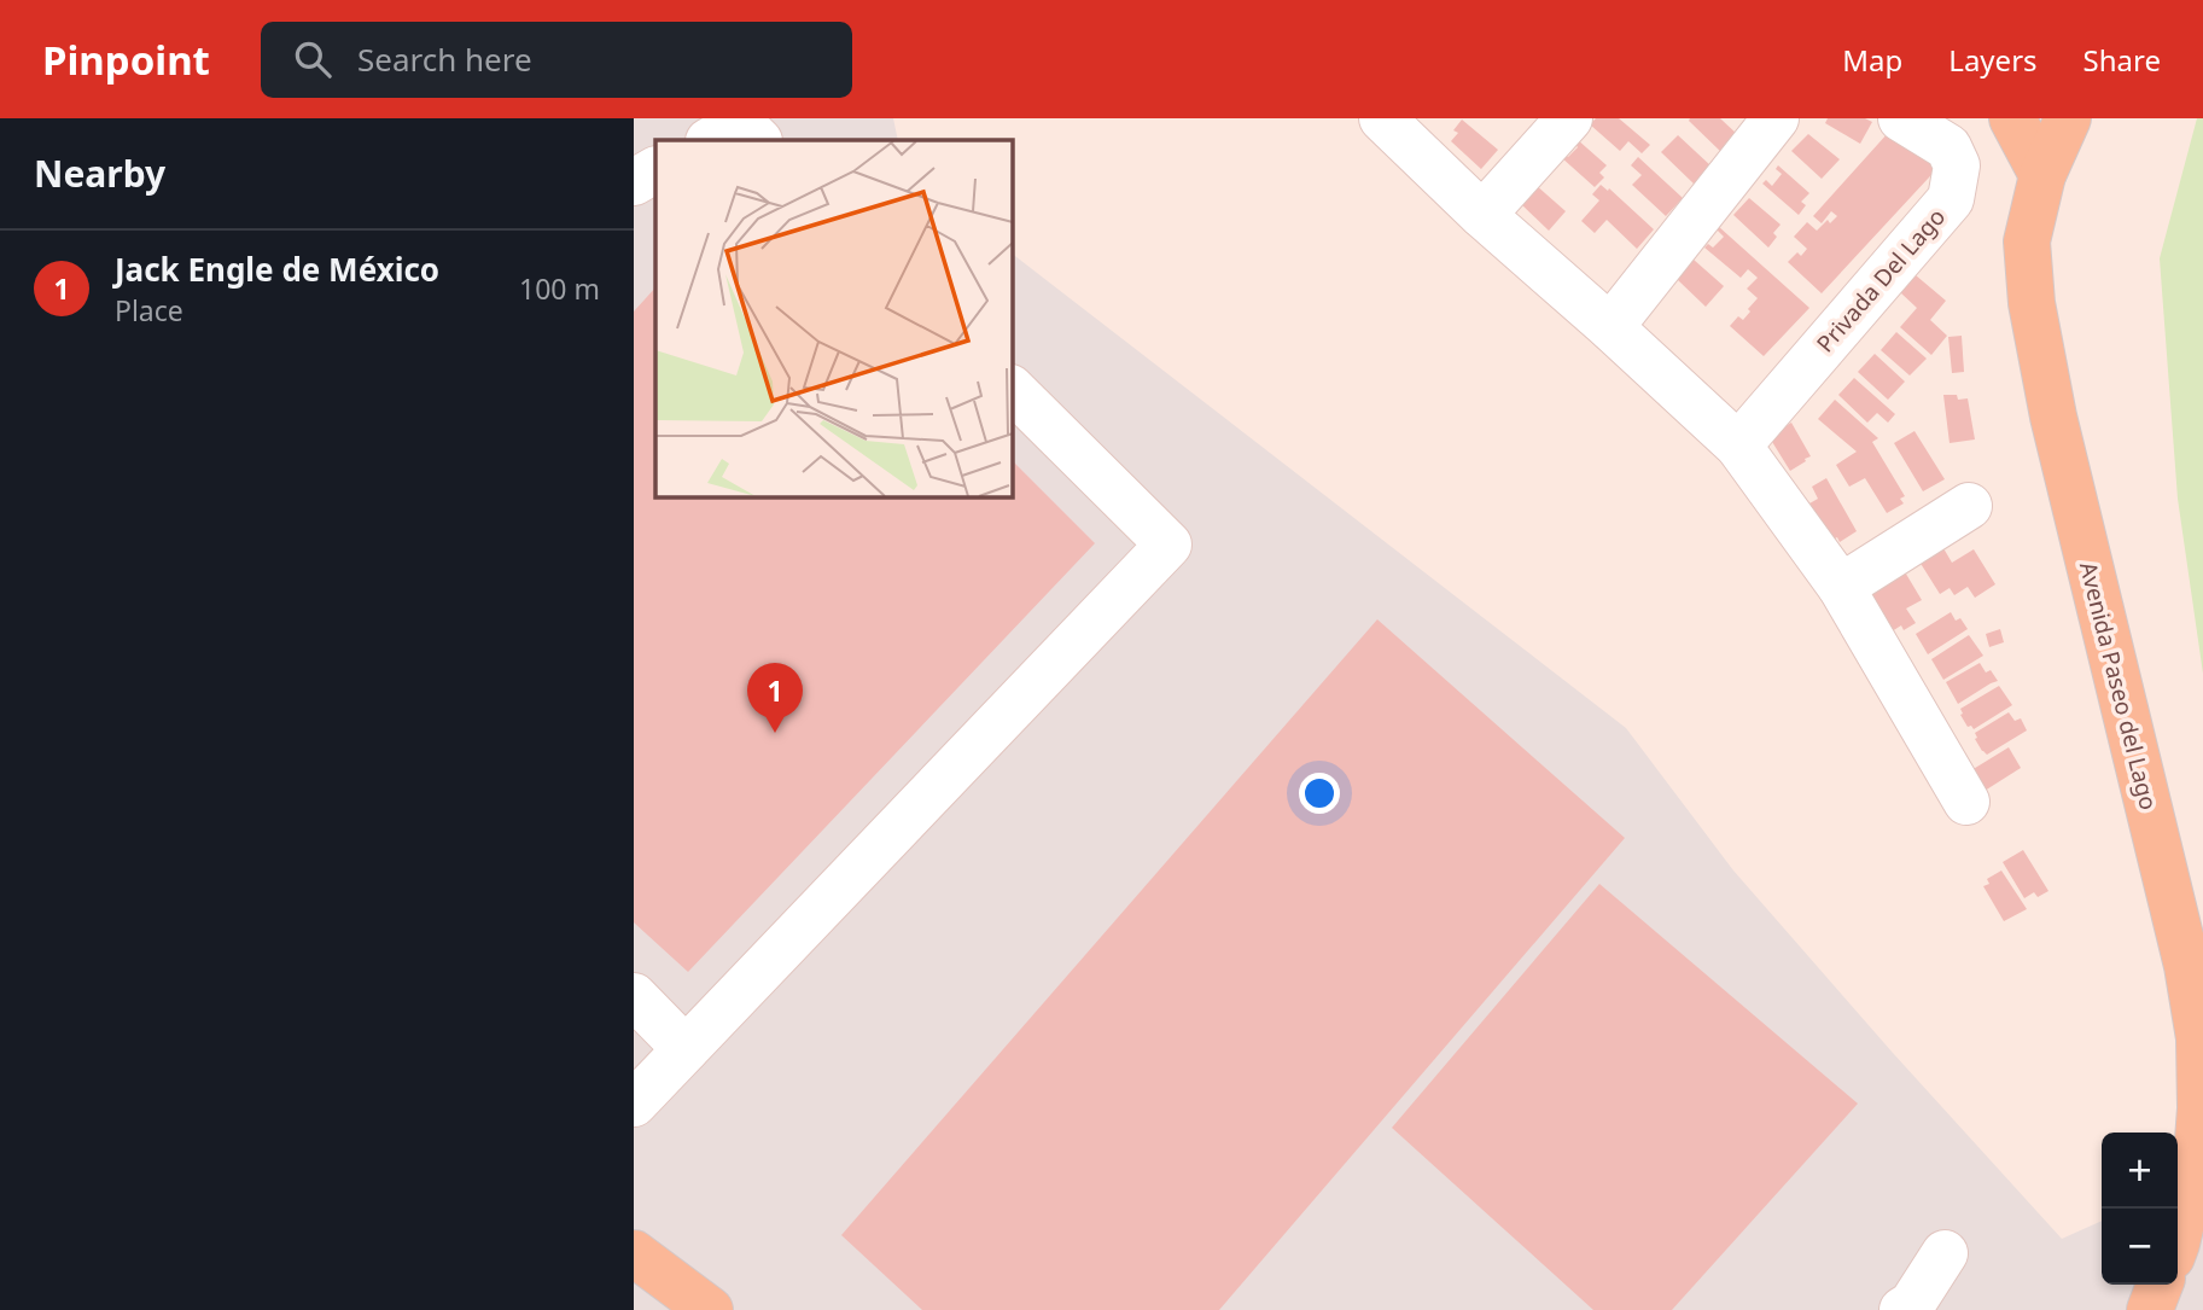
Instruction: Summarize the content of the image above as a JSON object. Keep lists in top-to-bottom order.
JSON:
{
  "streets": {
    "main road": ["Avenida Paseo del Lago"],
    "street": ["Privada Del Lago"]
  },
  "page": {
    "header": "Pinpoint",
    "search": "Search here",
    "nav": ["Map", "Layers", "Share"],
    "heading": "Nearby",
    "list": [
      {
        "mark": "1",
        "name": "Jack Engle de México",
        "note": "Place",
        "value": "100 m"
      }
    ],
    "pins": "1",
    "map_buttons": ["+", "−"]
  }
}
